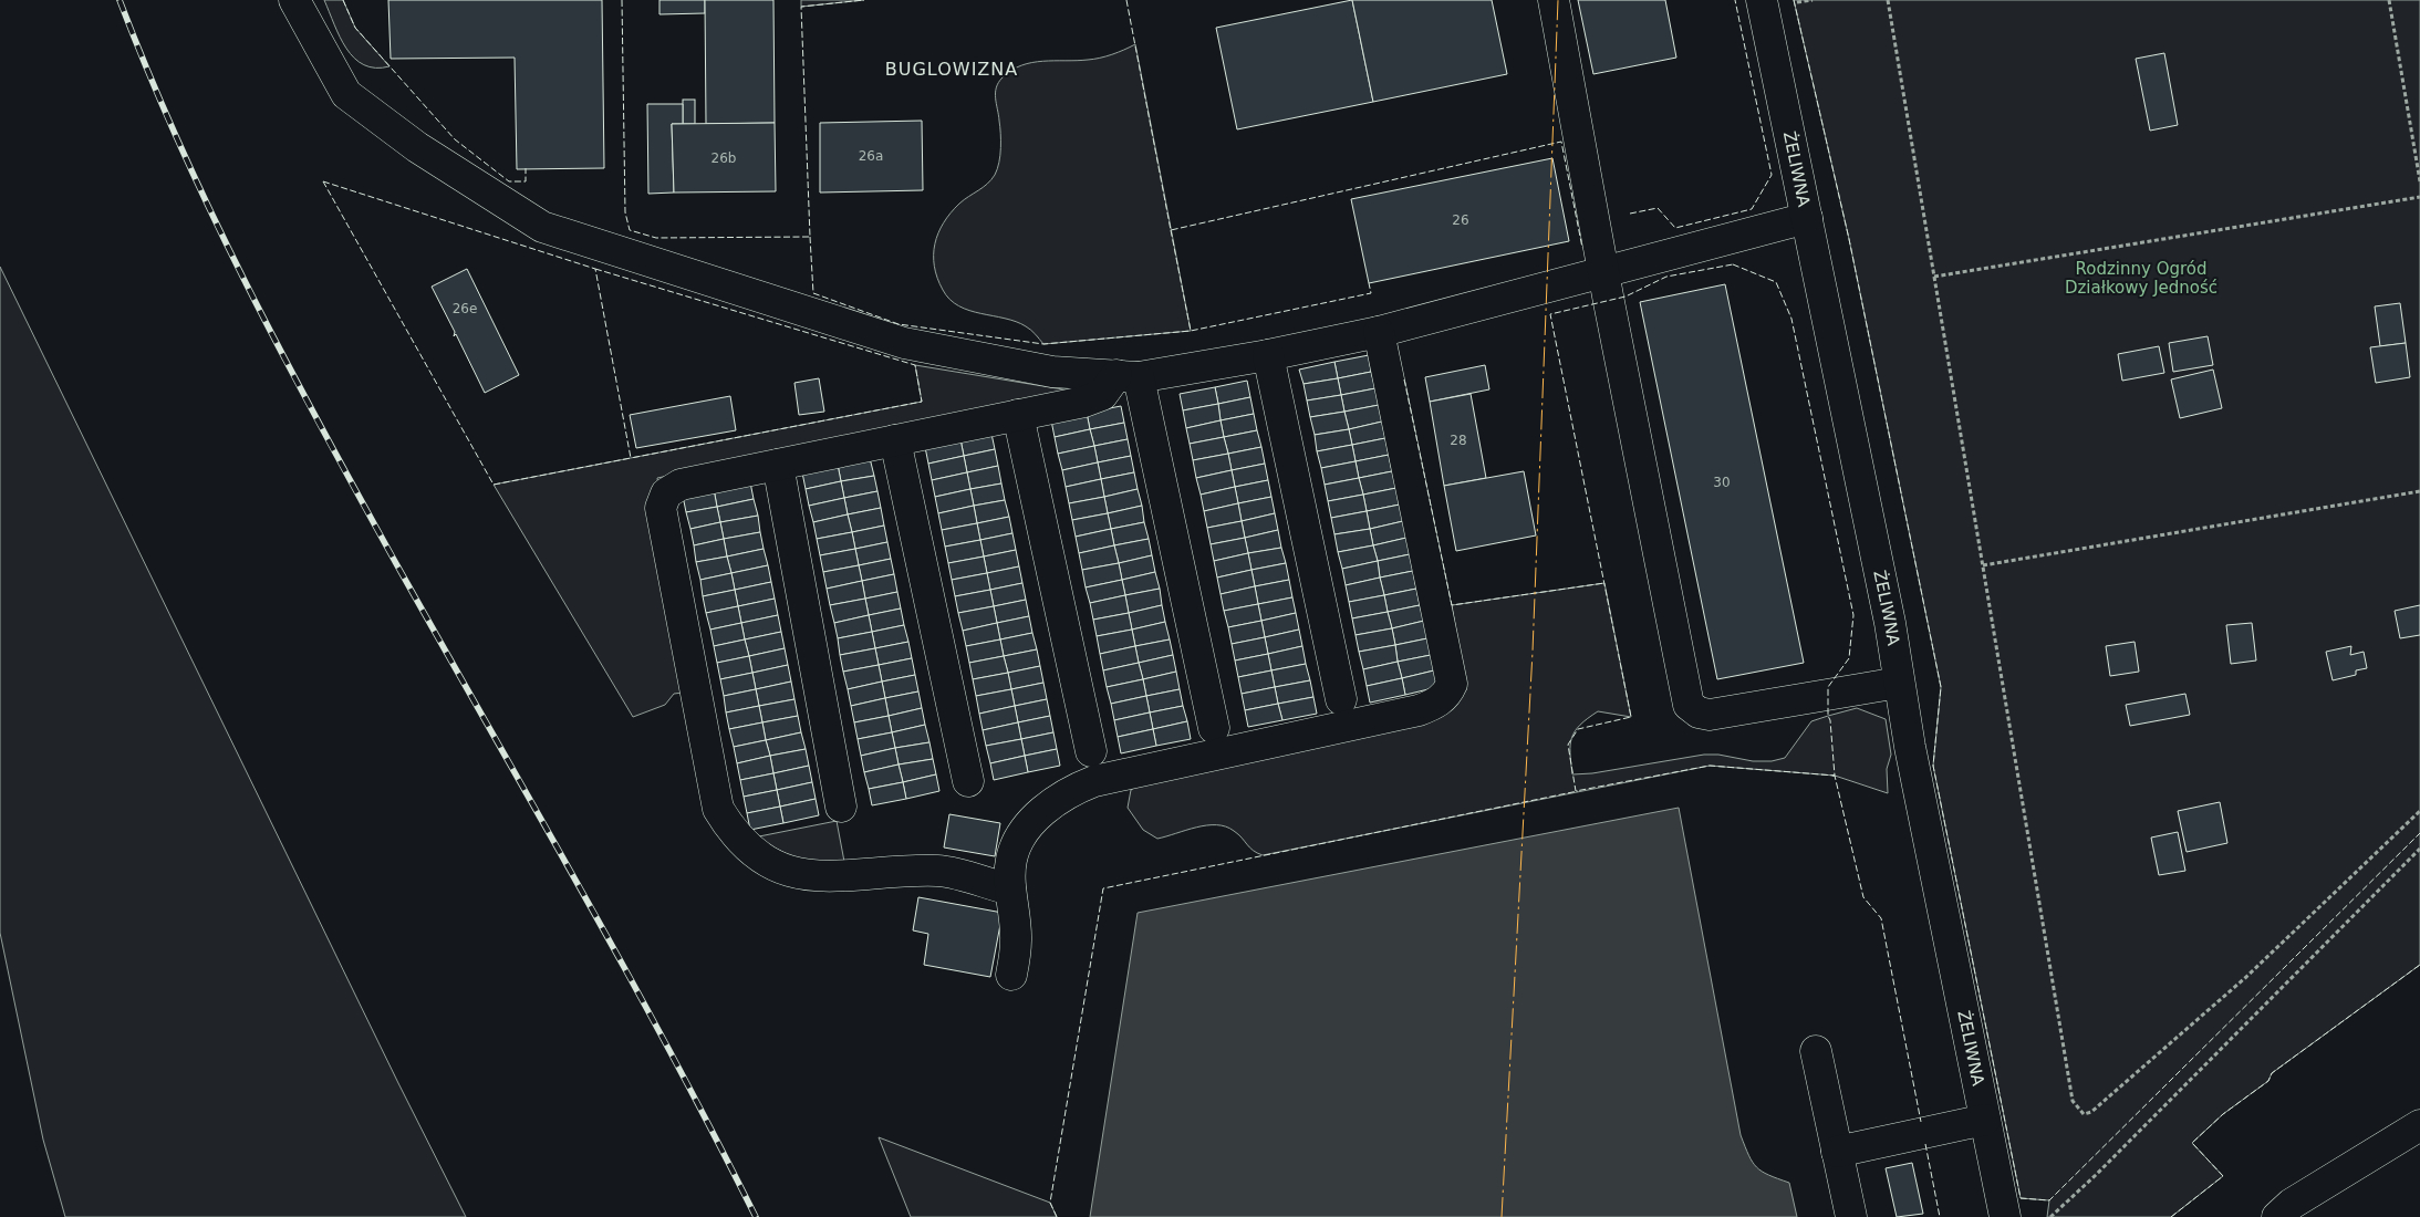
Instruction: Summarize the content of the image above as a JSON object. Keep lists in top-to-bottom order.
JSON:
{
  "streets": {
    "street": ["ŻELIWNA"]
  },
  "districts": ["BUGLOWIZNA"],
  "parks": ["Rodzinny Ogród Działkowy Jedność"],
  "house_numbers": [
    "26a",
    "26b",
    "26",
    "26e",
    "28",
    "30"
  ]
}
